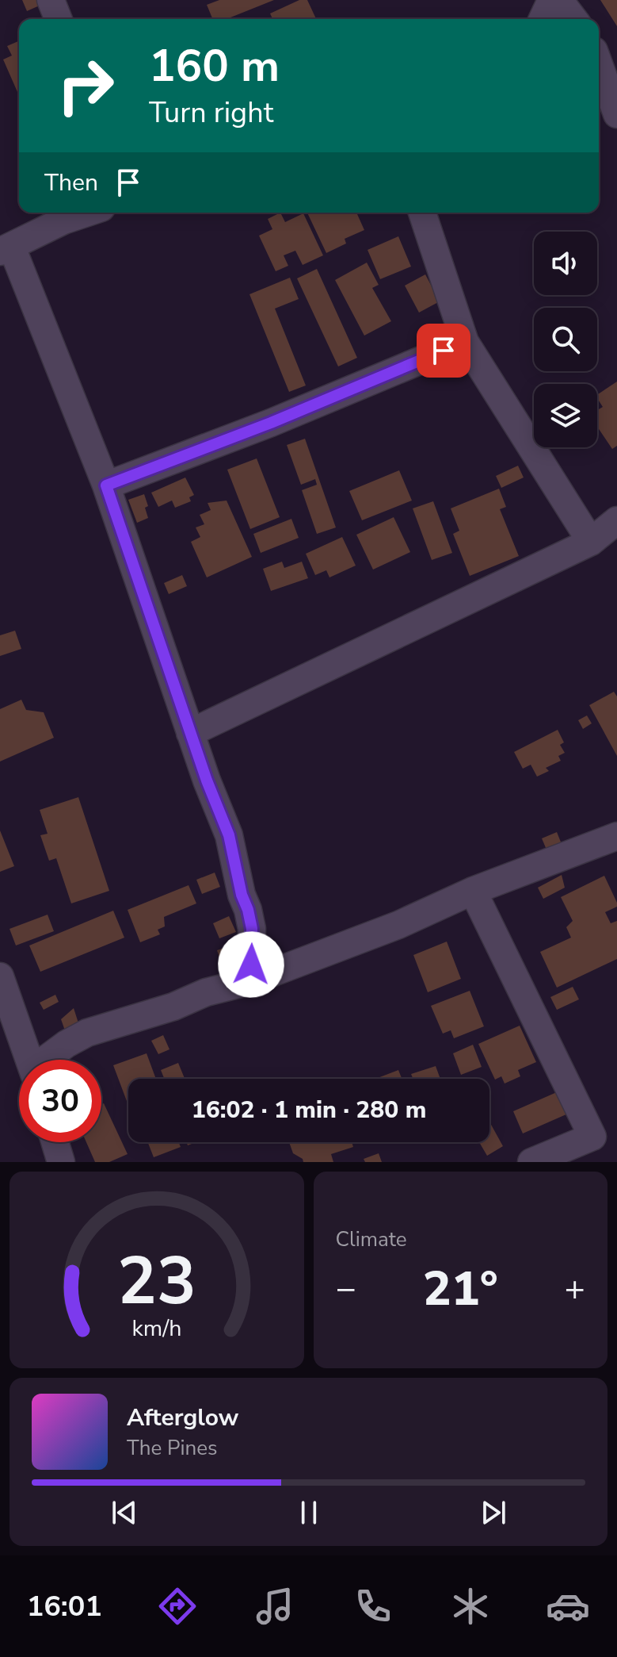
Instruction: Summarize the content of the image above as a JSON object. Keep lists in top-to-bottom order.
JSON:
{
  "page": {
    "turn": ["160 m", "Turn right"],
    "then": "Then",
    "limit": "30",
    "trip": "16:02 · 1 min · 280 m",
    "tile": "Climate",
    "heat": ["−", "21°", "+"],
    "song": ["Afterglow", "The Pines"],
    "tabs": "16:01",
    "gauge": ["23", "km/h"]
  }
}
